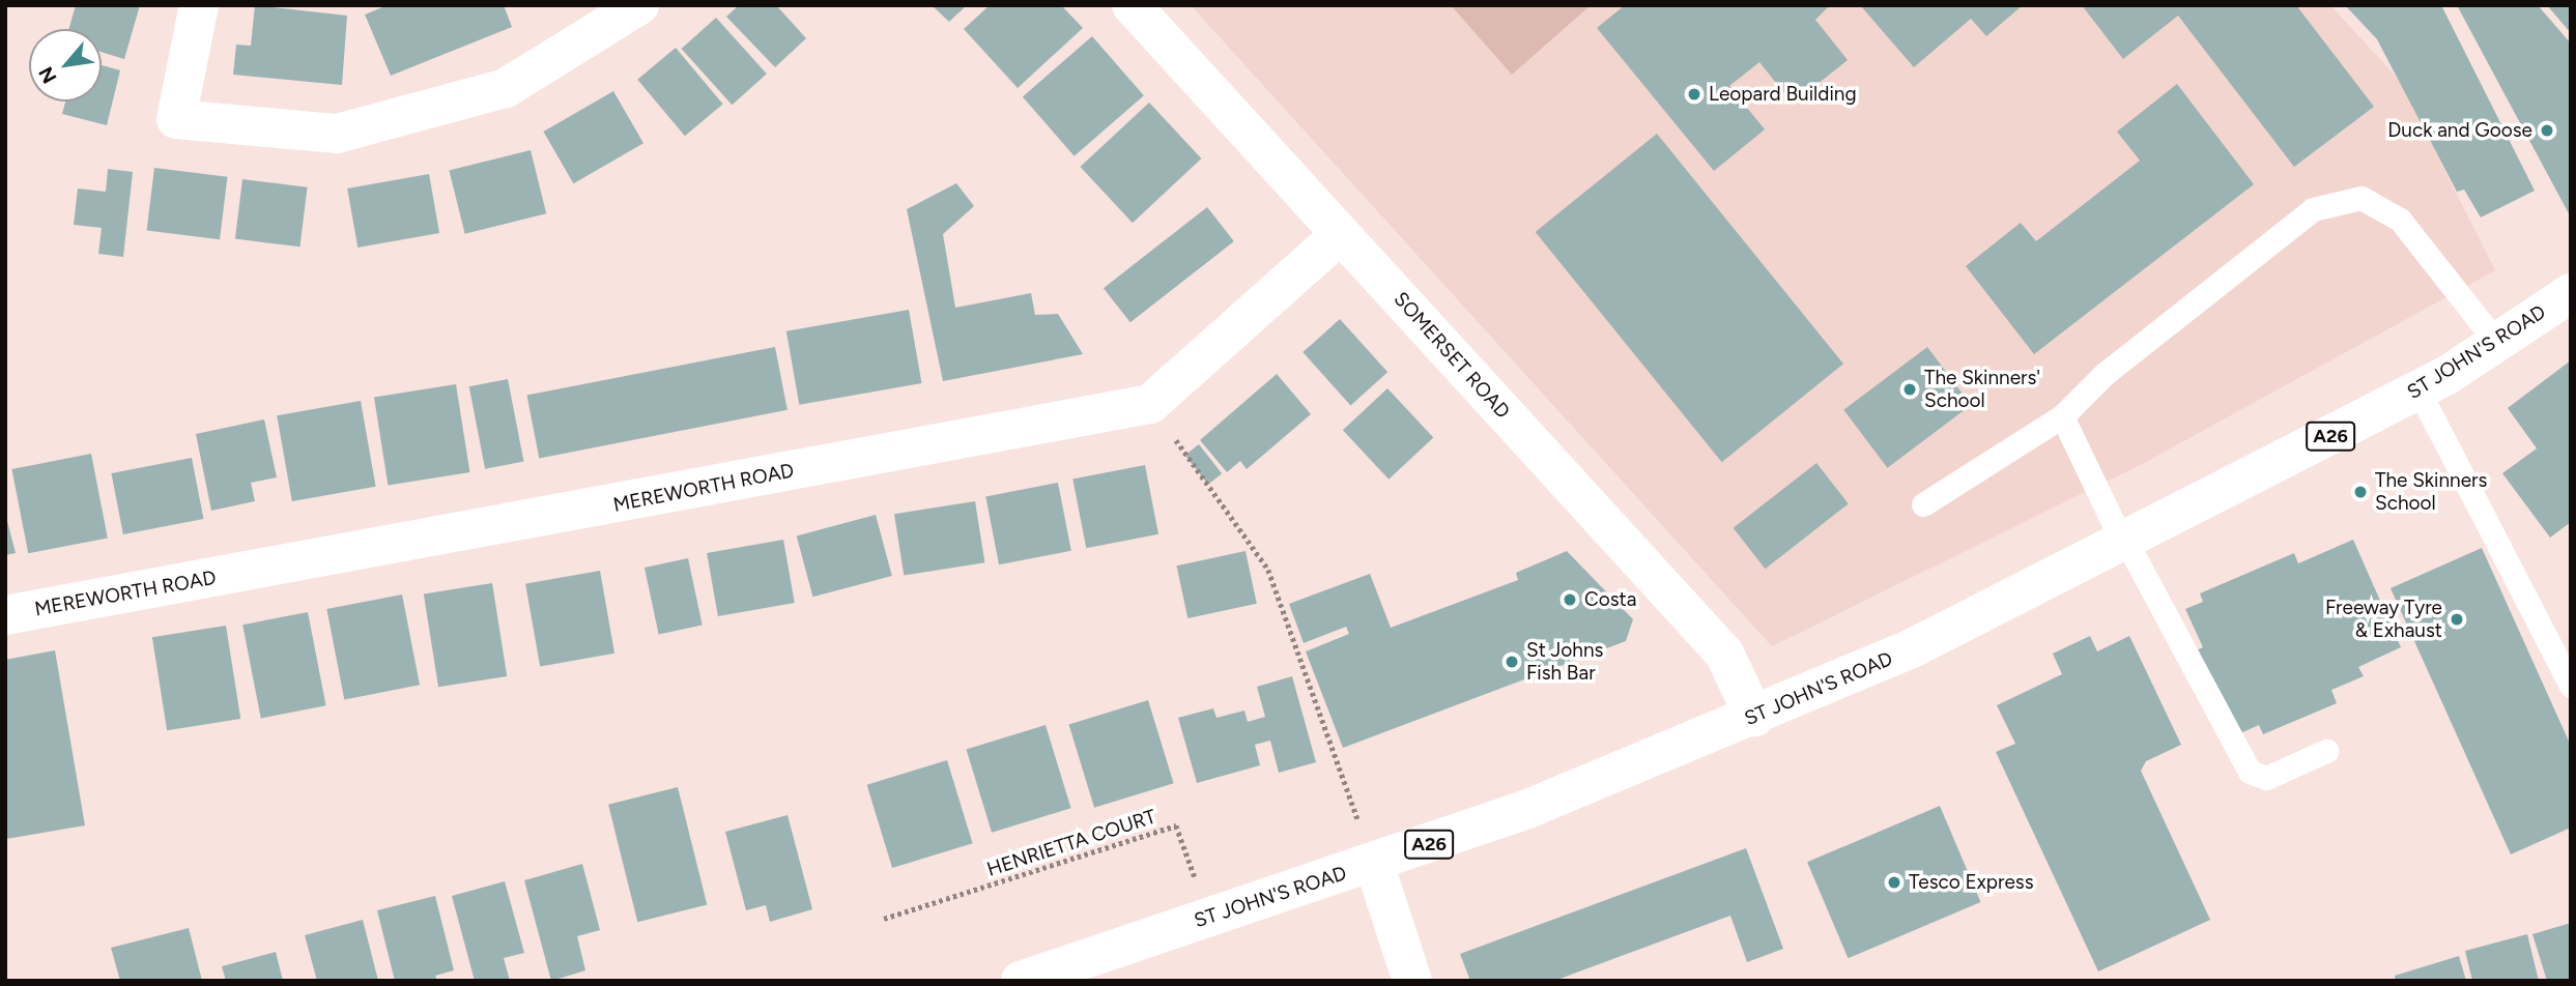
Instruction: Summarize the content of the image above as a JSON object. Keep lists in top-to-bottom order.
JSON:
{
  "streets": {
    "main road": [
      "ST JOHN'S ROAD",
      "SOMERSET ROAD",
      "A26",
      "MEREWORTH ROAD"
    ],
    "path": ["HENRIETTA COURT"]
  },
  "crossings": [
    ["ST JOHN'S ROAD", "SOMERSET ROAD"],
    ["ST JOHN'S ROAD", "HENRIETTA COURT"]
  ],
  "places": [
    "Leopard Building",
    "Duck and Goose",
    "The Skinners' School",
    "The Skinners School",
    "Costa",
    "Freeway Tyre & Exhaust",
    "St Johns Fish Bar",
    "Tesco Express"
  ],
  "north": "bottom left"
}
